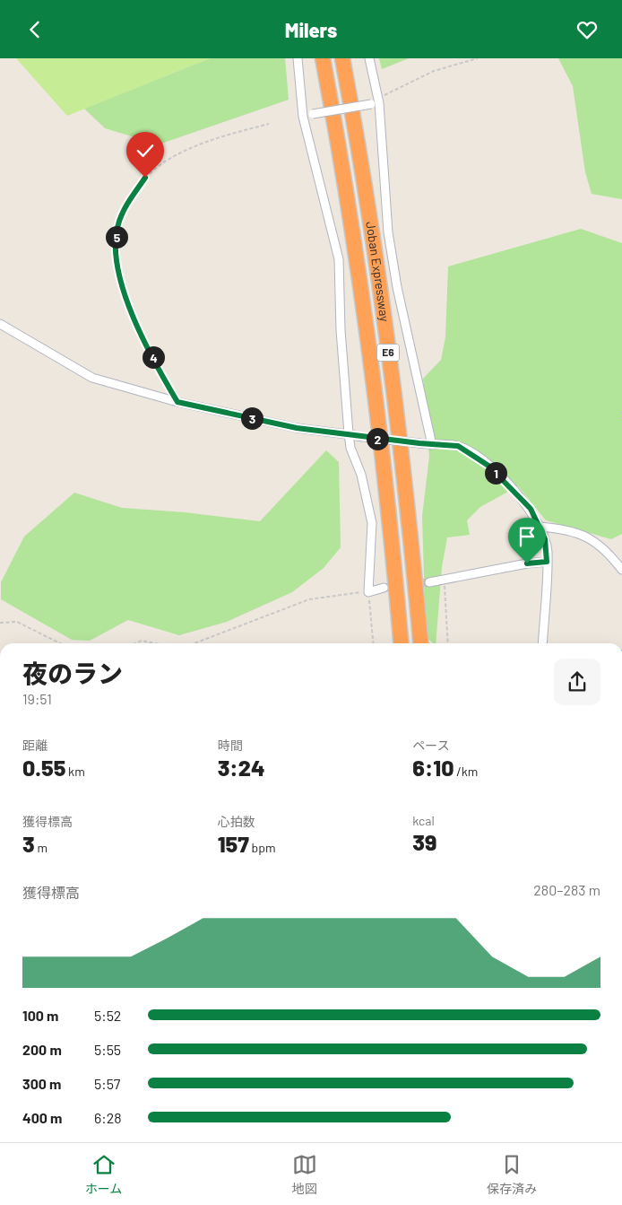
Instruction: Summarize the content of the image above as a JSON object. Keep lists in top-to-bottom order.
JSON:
{
  "streets": {
    "highway": ["Joban Expressway", "E6"]
  },
  "page": {
    "header": "Milers",
    "pins": [
      "5",
      "4",
      "3",
      "2",
      "1"
    ],
    "heading": ["夜のラン", "19:51"],
    "stats": [
      ["距離", "0.55 km"],
      ["時間", "3:24"],
      ["ペース", "6:10 /km"],
      ["獲得標高", "3 m"],
      ["心拍数", "157 bpm"],
      ["kcal", "39"]
    ],
    "chart": ["獲得標高", "280–283 m"],
    "list": [
      {
        "name": "100 m",
        "note": "5:52"
      },
      {
        "name": "200 m",
        "note": "5:55"
      },
      {
        "name": "300 m",
        "note": "5:57"
      },
      {
        "name": "400 m",
        "note": "6:28"
      }
    ],
    "tabs": ["ホーム", "地図", "保存済み"]
  }
}
